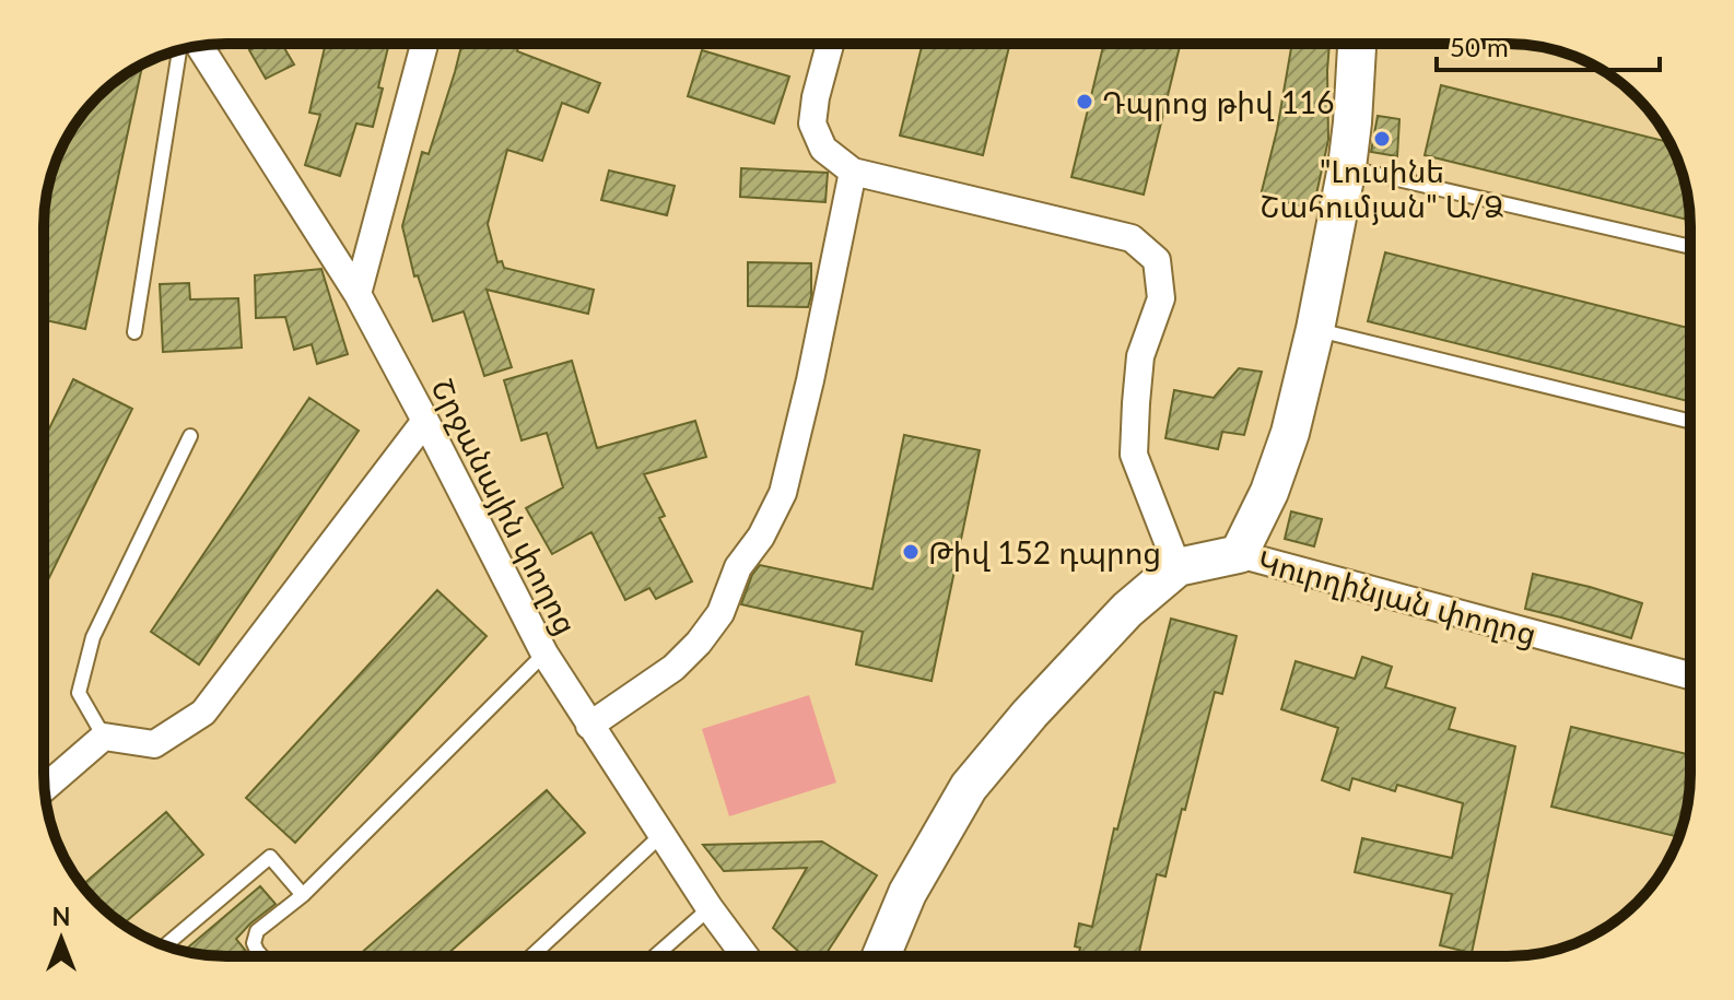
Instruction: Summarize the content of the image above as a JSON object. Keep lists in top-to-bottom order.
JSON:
{
  "streets": {
    "street": ["Շրջանային փողոց", "Կուրղինյան փողոց"]
  },
  "places": ["Դպրոց թիվ 116", "\"Լուսինե Շահումյան\" Ա/Ձ", "Թիվ 152 դպրոց"],
  "scale_bar": "50 m",
  "north": "top"
}
